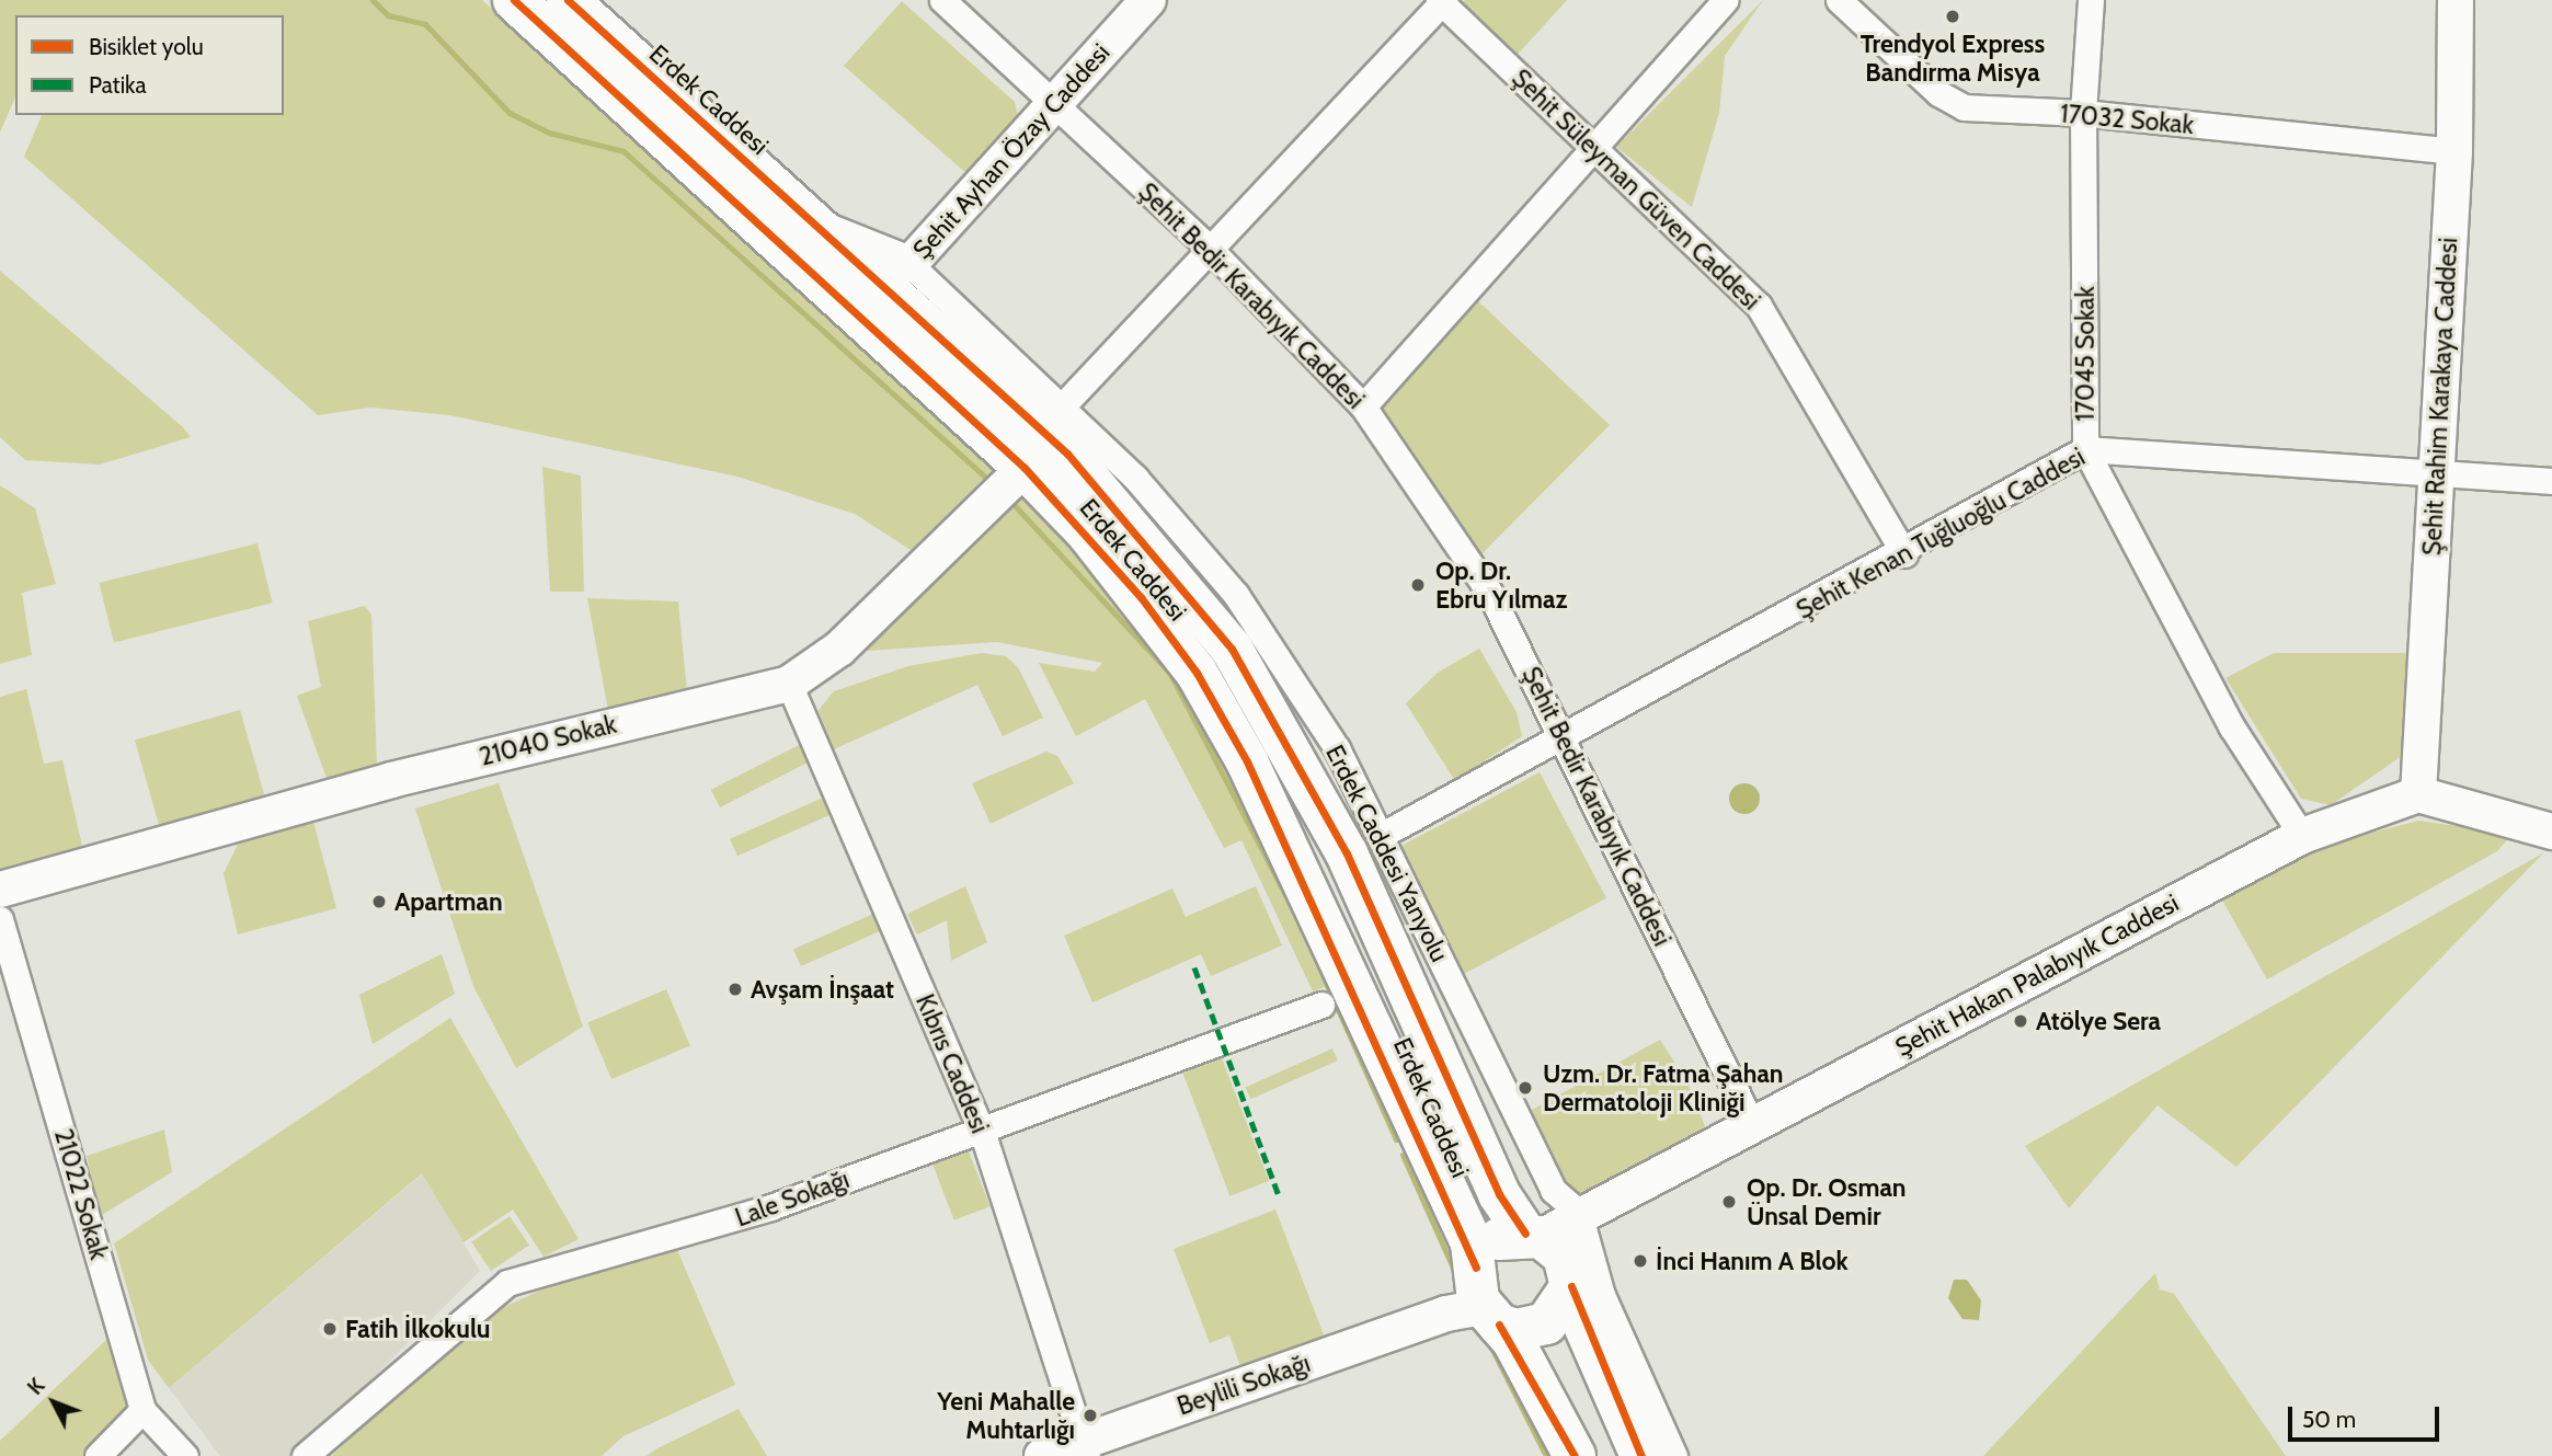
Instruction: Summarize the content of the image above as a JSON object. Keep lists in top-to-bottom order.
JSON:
{
  "streets": {
    "highway": ["Erdek Caddesi"],
    "main road": [
      "Şehit Ayhan Özay Caddesi",
      "Şehit Rahim Karakaya Caddesi",
      "21040 Sokak",
      "Şehit Hakan Palabıyık Caddesi",
      "Beylili Sokağı"
    ],
    "street": [
      "17032 Sokak",
      "Şehit Süleyman Güven Caddesi",
      "Şehit Bedir Karabıyık Caddesi",
      "17045 Sokak",
      "Şehit Kenan Tuğluoğlu Caddesi",
      "Erdek Caddesi Yanyolu",
      "Kıbrıs Caddesi",
      "21022 Sokak",
      "Lale Sokağı"
    ]
  },
  "crossings": [
    ["Erdek Caddesi", "Şehit Ayhan Özay Caddesi"],
    ["Erdek Caddesi", "21040 Sokak"],
    ["Erdek Caddesi", "Erdek Caddesi Yanyolu"],
    ["Erdek Caddesi", "Şehit Hakan Palabıyık Caddesi"],
    ["Erdek Caddesi", "Beylili Sokağı"],
    ["17032 Sokak", "17045 Sokak"],
    ["17032 Sokak", "Şehit Rahim Karakaya Caddesi"],
    ["Şehit Ayhan Özay Caddesi", "Şehit Bedir Karabıyık Caddesi"],
    ["Şehit Ayhan Özay Caddesi", "Erdek Caddesi Yanyolu"],
    ["Şehit Süleyman Güven Caddesi", "Şehit Kenan Tuğluoğlu Caddesi"],
    ["Şehit Bedir Karabıyık Caddesi", "Şehit Kenan Tuğluoğlu Caddesi"],
    ["Şehit Bedir Karabıyık Caddesi", "Şehit Hakan Palabıyık Caddesi"],
    ["17045 Sokak", "Şehit Kenan Tuğluoğlu Caddesi"],
    ["17045 Sokak", "Şehit Hakan Palabıyık Caddesi"],
    ["Şehit Rahim Karakaya Caddesi", "Şehit Kenan Tuğluoğlu Caddesi"],
    ["Şehit Rahim Karakaya Caddesi", "Şehit Hakan Palabıyık Caddesi"],
    ["Şehit Kenan Tuğluoğlu Caddesi", "Erdek Caddesi Yanyolu"],
    ["21040 Sokak", "Kıbrıs Caddesi"],
    ["Erdek Caddesi Yanyolu", "Şehit Hakan Palabıyık Caddesi"],
    ["Kıbrıs Caddesi", "Lale Sokağı"],
    ["Kıbrıs Caddesi", "Beylili Sokağı"]
  ],
  "places": [
    "Trendyol Express Bandırma Misya",
    "Op. Dr. Ebru Yılmaz",
    "Apartman",
    "Avşam İnşaat",
    "Atölye Sera",
    "Uzm. Dr. Fatma Şahan Dermatoloji Kliniği",
    "Op. Dr. Osman Ünsal Demir",
    "İnci Hanım A Blok",
    "Fatih İlkokulu",
    "Yeni Mahalle Muhtarlığı"
  ],
  "legend": ["Bisiklet yolu", "Patika"],
  "scale_bar": "50 m",
  "north": "top left"
}
